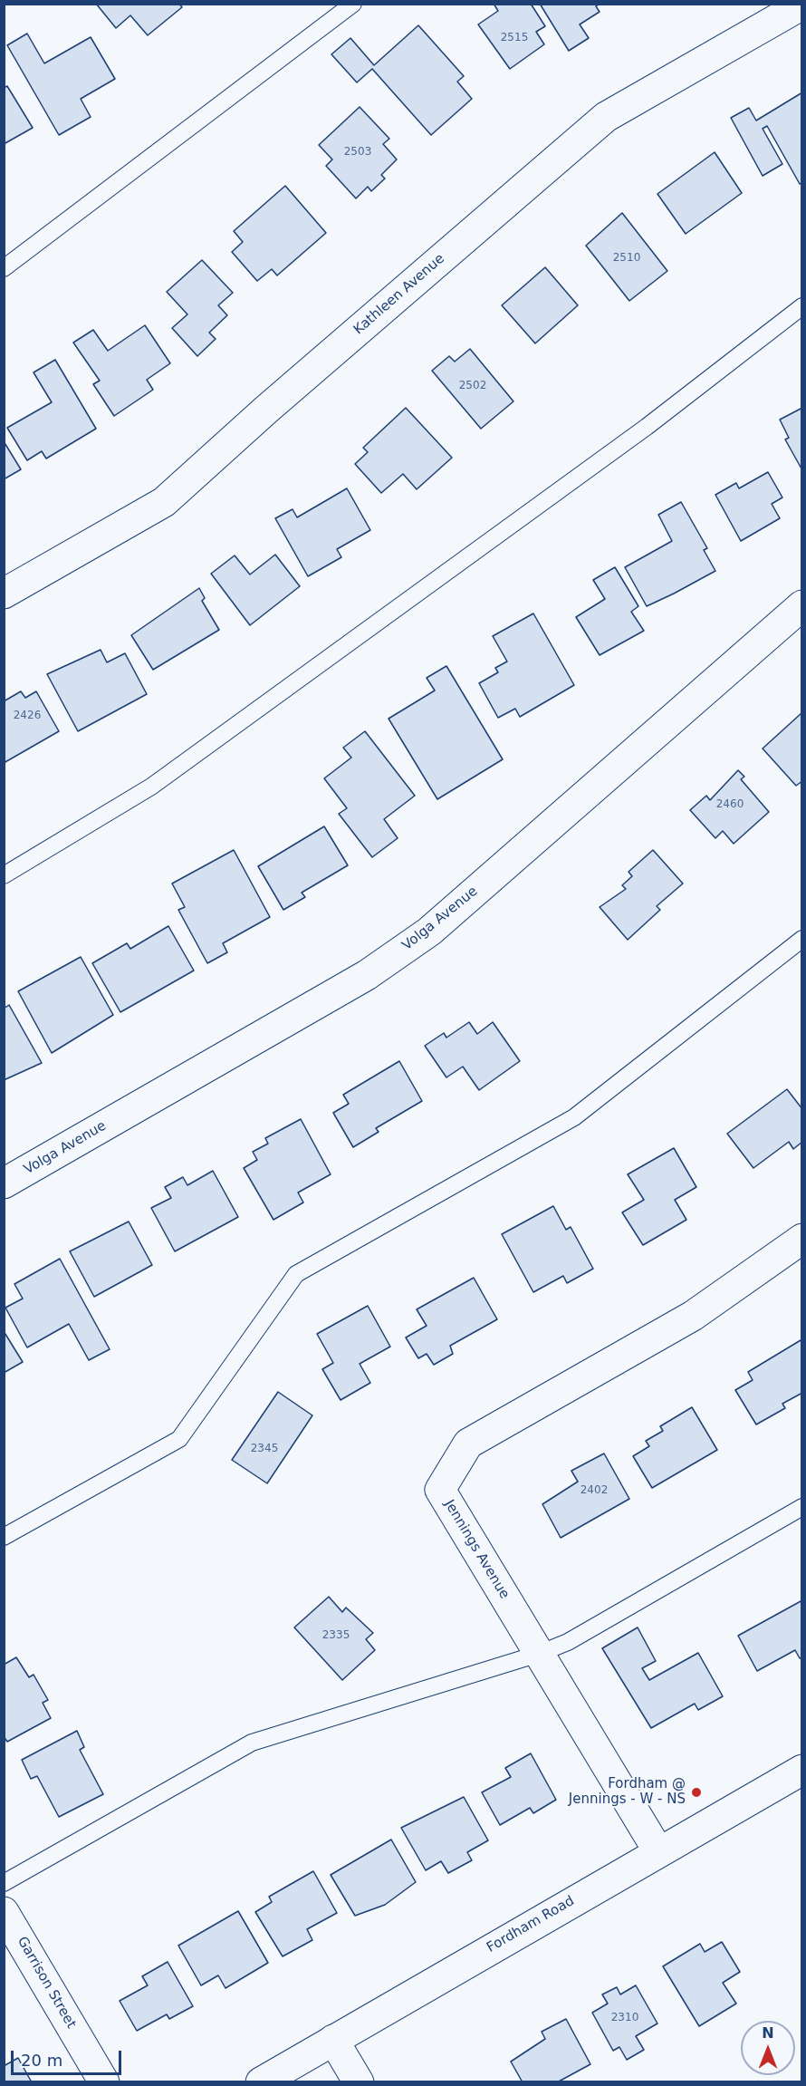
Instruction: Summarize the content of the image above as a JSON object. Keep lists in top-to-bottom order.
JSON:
{
  "streets": {
    "street": [
      "Kathleen Avenue",
      "Volga Avenue",
      "Jennings Avenue",
      "Fordham Road",
      "Garrison Street"
    ]
  },
  "crossings": [
    ["Jennings Avenue", "Fordham Road"]
  ],
  "places": ["Fordham @ Jennings - W - NS"],
  "house_numbers": [
    "2515",
    "2503",
    "2510",
    "2502",
    "2426",
    "2460",
    "2345",
    "2402",
    "2335",
    "2310"
  ],
  "scale_bar": "20 m",
  "north": "top"
}
